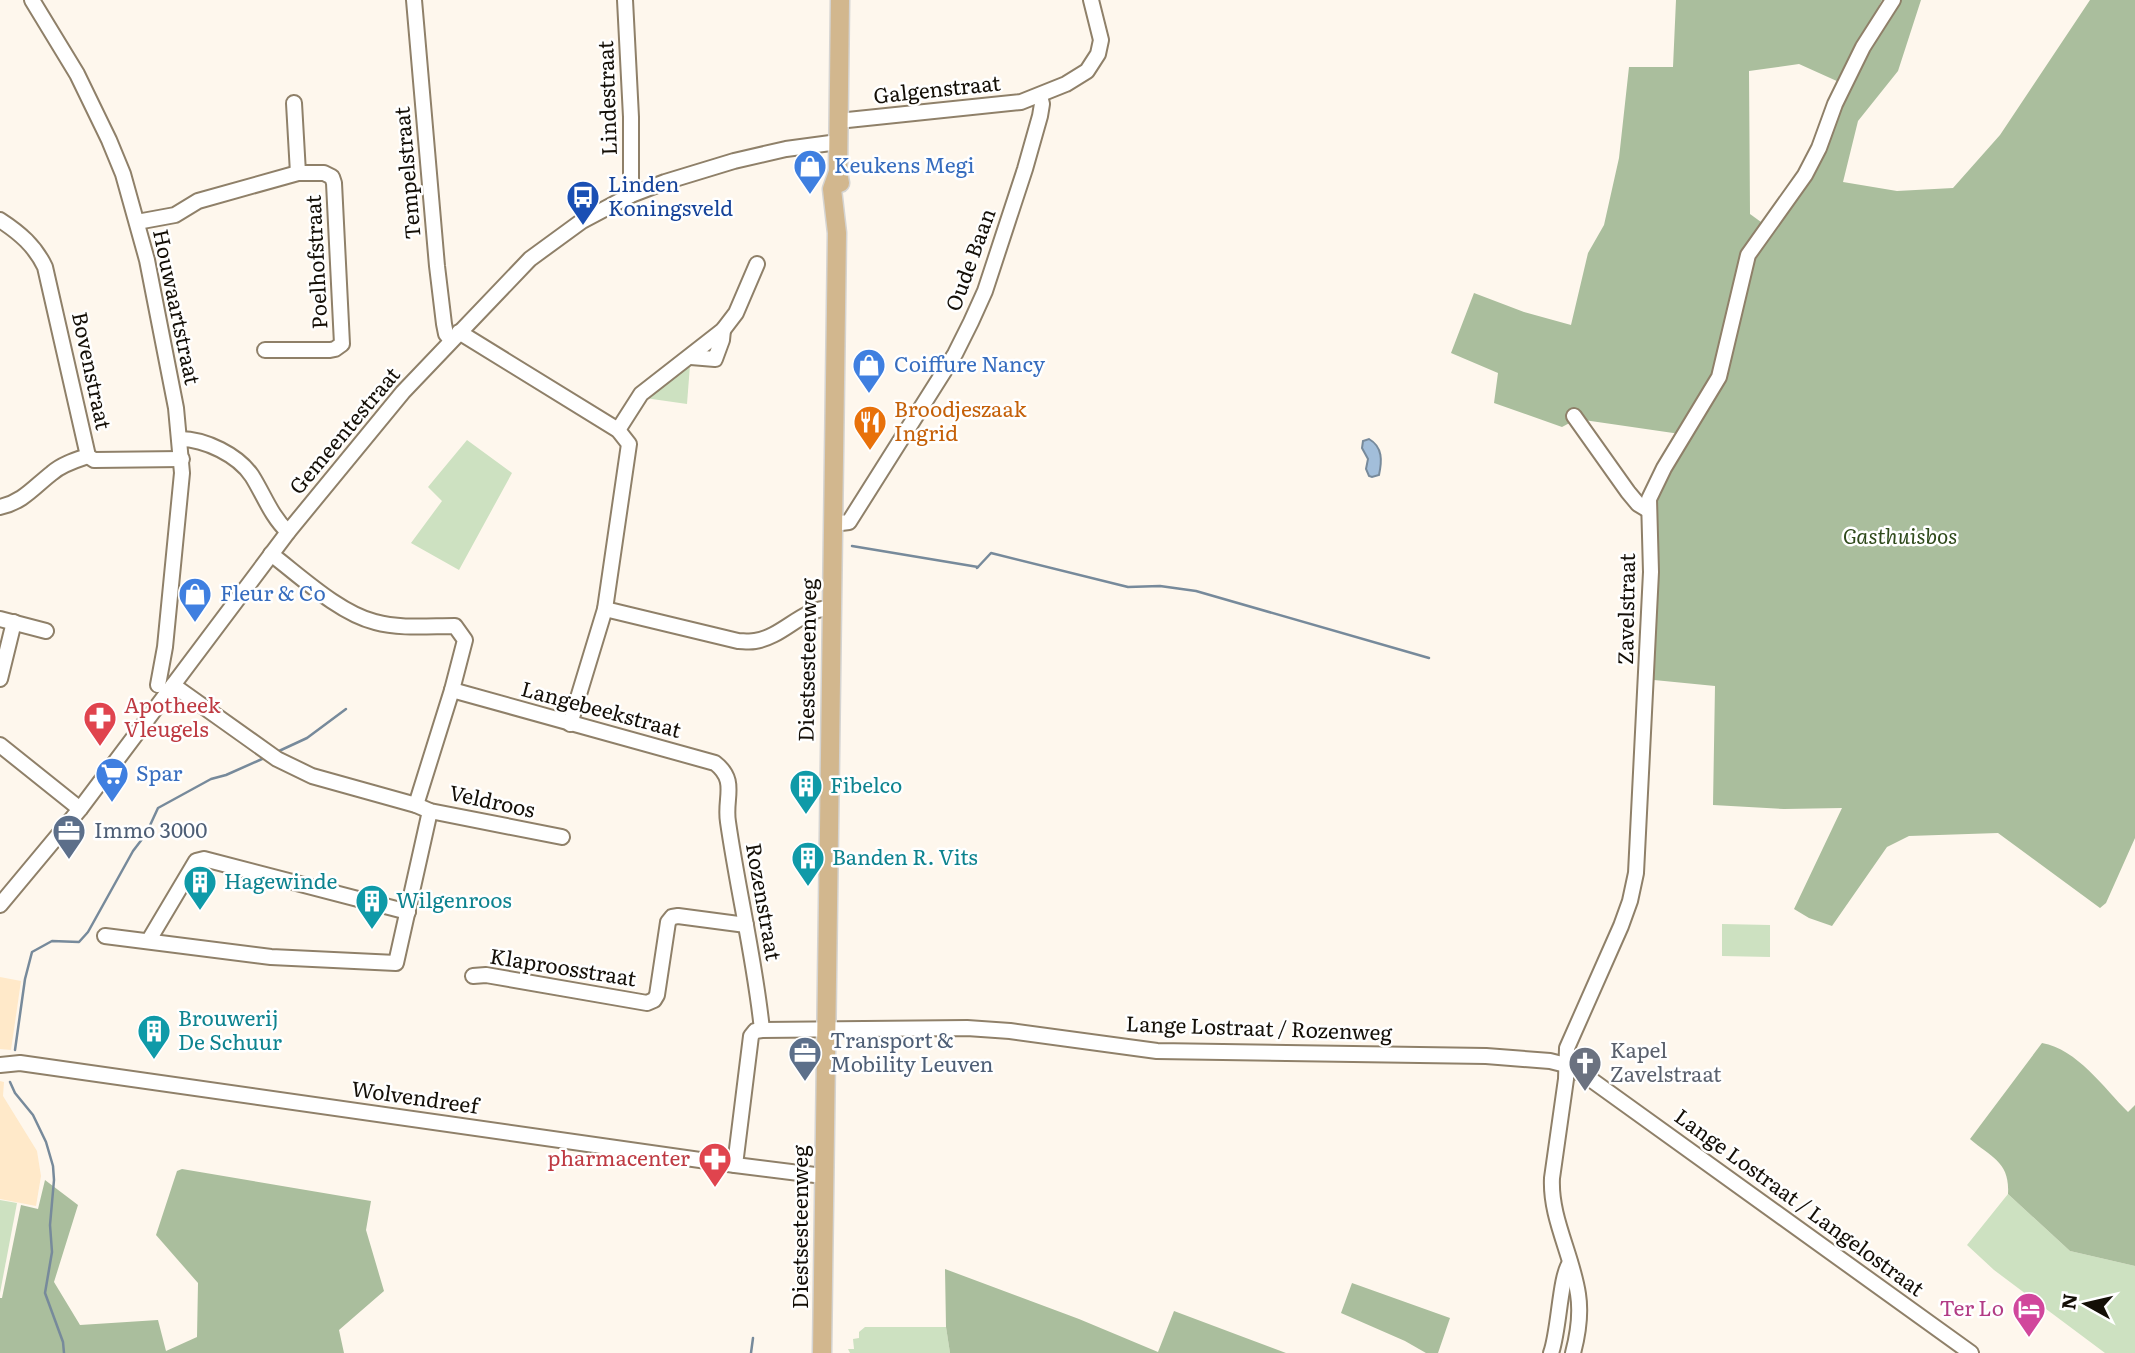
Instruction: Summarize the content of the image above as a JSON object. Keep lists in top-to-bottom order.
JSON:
{
  "streets": {
    "main road": ["Diestsesteenweg"],
    "street": [
      "Galgenstraat",
      "Lindestraat",
      "Tempelstraat",
      "Oude Baan",
      "Poelhofstraat",
      "Houwaartstraat",
      "Bovenstraat",
      "Gemeentestraat",
      "Zavelstraat",
      "Langebeekstraat",
      "Veldroos",
      "Rozenstraat",
      "Klaproosstraat",
      "Lange Lostraat / Rozenweg",
      "Wolvendreef",
      "Lange Lostraat / Langelostraat"
    ]
  },
  "crossings": [
    ["Galgenstraat", "Oude Baan"],
    ["Galgenstraat", "Diestsesteenweg"],
    ["Lindestraat", "Gemeentestraat"],
    ["Tempelstraat", "Gemeentestraat"],
    ["Oude Baan", "Diestsesteenweg"],
    ["Poelhofstraat", "Houwaartstraat"],
    ["Houwaartstraat", "Bovenstraat"],
    ["Gemeentestraat", "Diestsesteenweg"],
    ["Gemeentestraat", "Veldroos"],
    ["Zavelstraat", "Lange Lostraat / Rozenweg"],
    ["Zavelstraat", "Lange Lostraat / Langelostraat"],
    ["Diestsesteenweg", "Lange Lostraat / Rozenweg"],
    ["Diestsesteenweg", "Wolvendreef"],
    ["Langebeekstraat", "Rozenstraat"],
    ["Rozenstraat", "Klaproosstraat"],
    ["Lange Lostraat / Rozenweg", "Lange Lostraat / Langelostraat"]
  ],
  "parks": ["Gasthuisbos"],
  "places": {
    "shop": ["Keukens Megi", "Coiffure Nancy", "Fleur & Co"],
    "bus stop": ["Linden Koningsveld"],
    "restaurant": ["Broodjeszaak Ingrid"],
    "pharmacy": ["Apotheek Vleugels", "pharmacenter"],
    "supermarket": ["Spar"],
    "building": [
      "Fibelco",
      "Banden R. Vits",
      "Hagewinde",
      "Wilgenroos",
      "Brouwerij De Schuur"
    ],
    "office": ["Immo 3000", "Transport & Mobility Leuven"],
    "church": ["Kapel Zavelstraat"],
    "hotel": ["Ter Lo"]
  },
  "north": "left"
}
